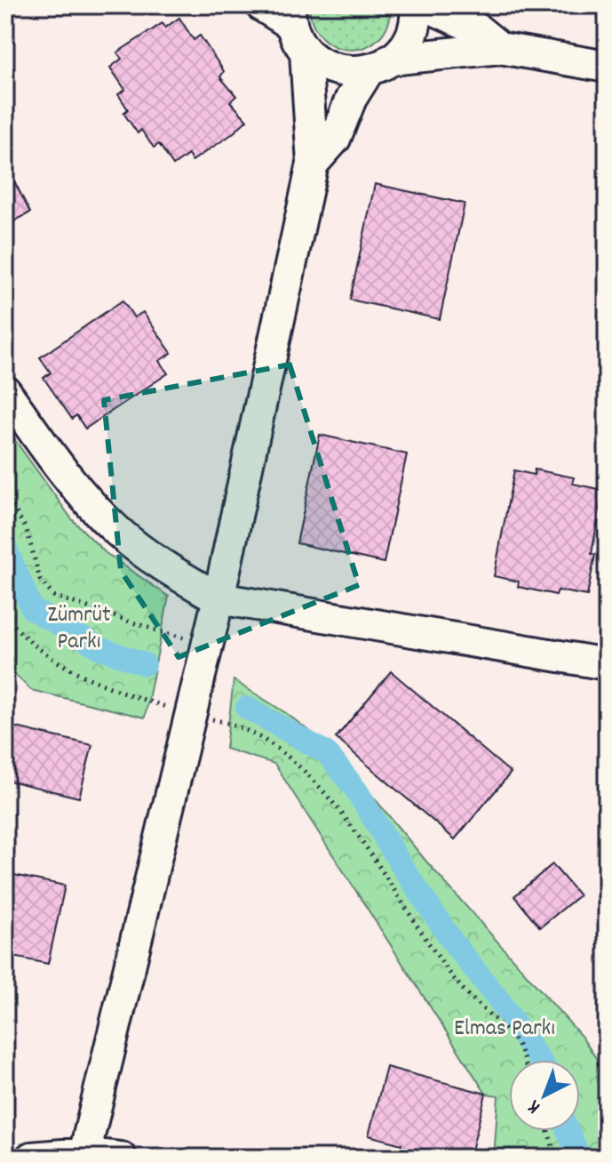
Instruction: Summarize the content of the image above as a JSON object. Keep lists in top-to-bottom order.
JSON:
{
  "parks": ["Zümrüt Parkı", "Elmas Parkı"],
  "north": "bottom left"
}
